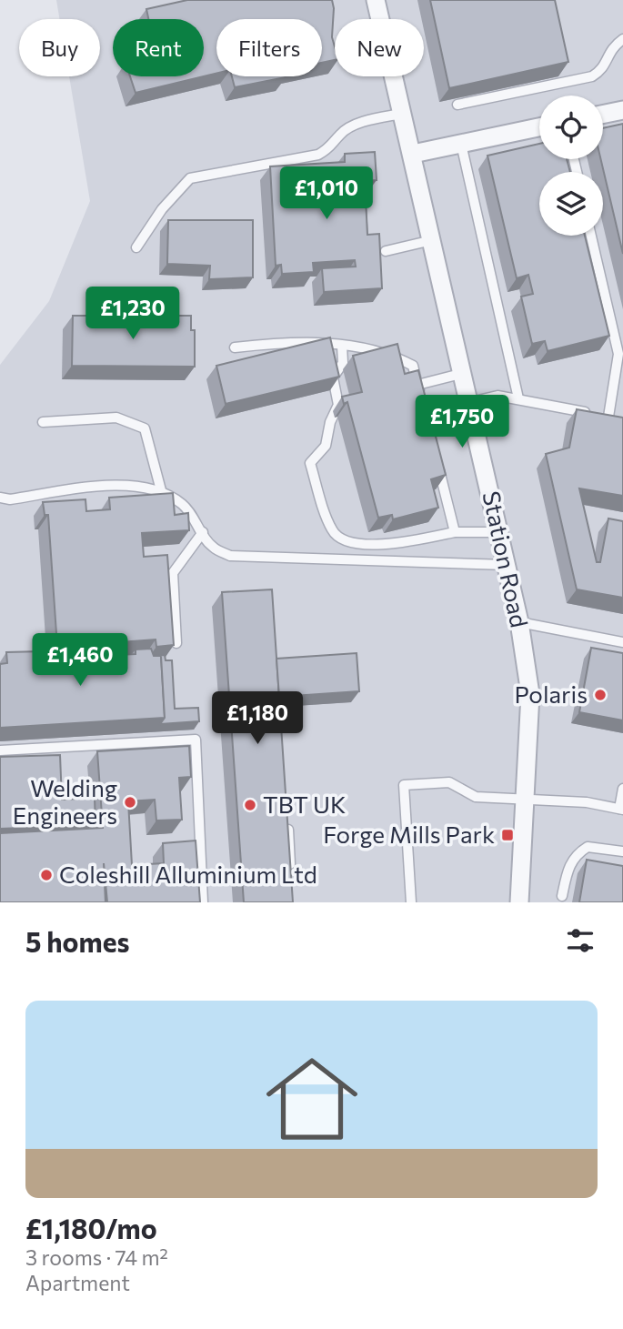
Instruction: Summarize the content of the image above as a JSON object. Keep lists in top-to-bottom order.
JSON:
{
  "streets": {
    "street": ["Station Road"]
  },
  "places": {
    "other": [
      "Polaris",
      "Welding Engineers",
      "TBT UK",
      "Coleshill Alluminium Ltd"
    ],
    "transit": ["Forge Mills Park"]
  },
  "page": {
    "chip": [
      "Buy",
      "Rent",
      "Filters",
      "New"
    ],
    "price": [
      "£1,010",
      "£1,230",
      "£1,750",
      "£1,460",
      "£1,180"
    ],
    "heading": "5 homes",
    "list": [
      {
        "name": "£1,180/mo",
        "note": "3 rooms · 74 m² · Apartment"
      }
    ]
  }
}
